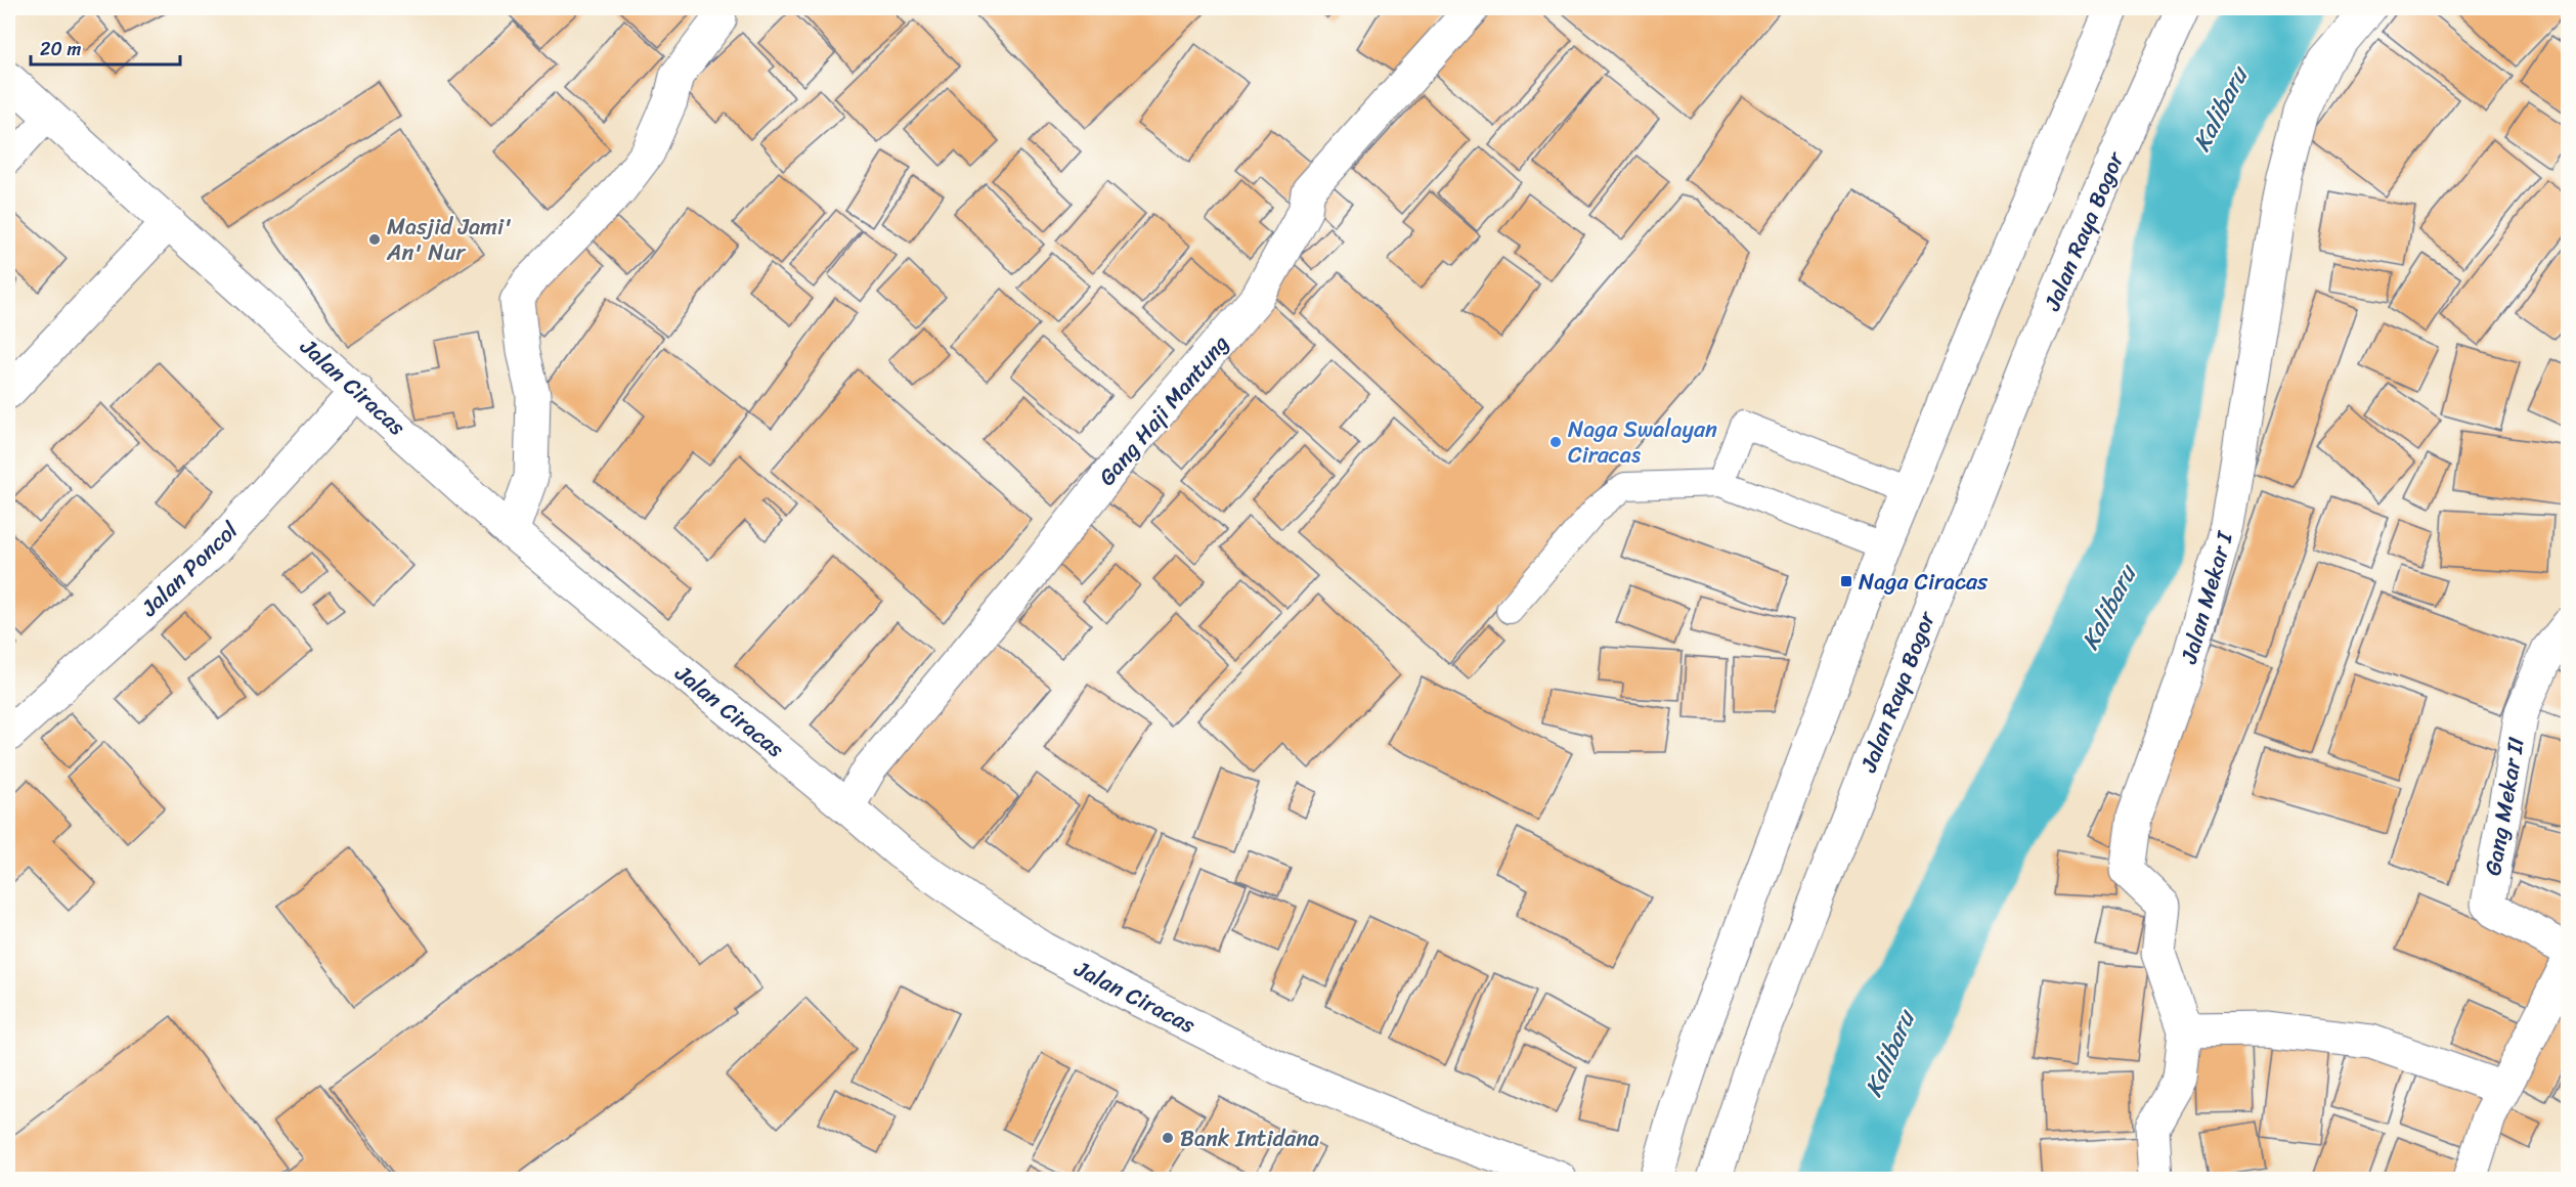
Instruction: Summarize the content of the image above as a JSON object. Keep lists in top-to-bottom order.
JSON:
{
  "streets": {
    "main road": [
      "Jalan Raya Bogor",
      "Jalan Ciracas",
      "Gang Haji Mantung",
      "Jalan Poncol",
      "Jalan Mekar I",
      "Gang Mekar II"
    ]
  },
  "crossings": [
    ["Jalan Ciracas", "Gang Haji Mantung"],
    ["Jalan Ciracas", "Jalan Poncol"]
  ],
  "water": ["Kalibaru"],
  "places": {
    "other": ["Masjid Jami' An' Nur", "Naga Swalayan Ciracas", "Bank Intidana"],
    "transit": ["Naga Ciracas"]
  },
  "scale_bar": "20 m"
}
